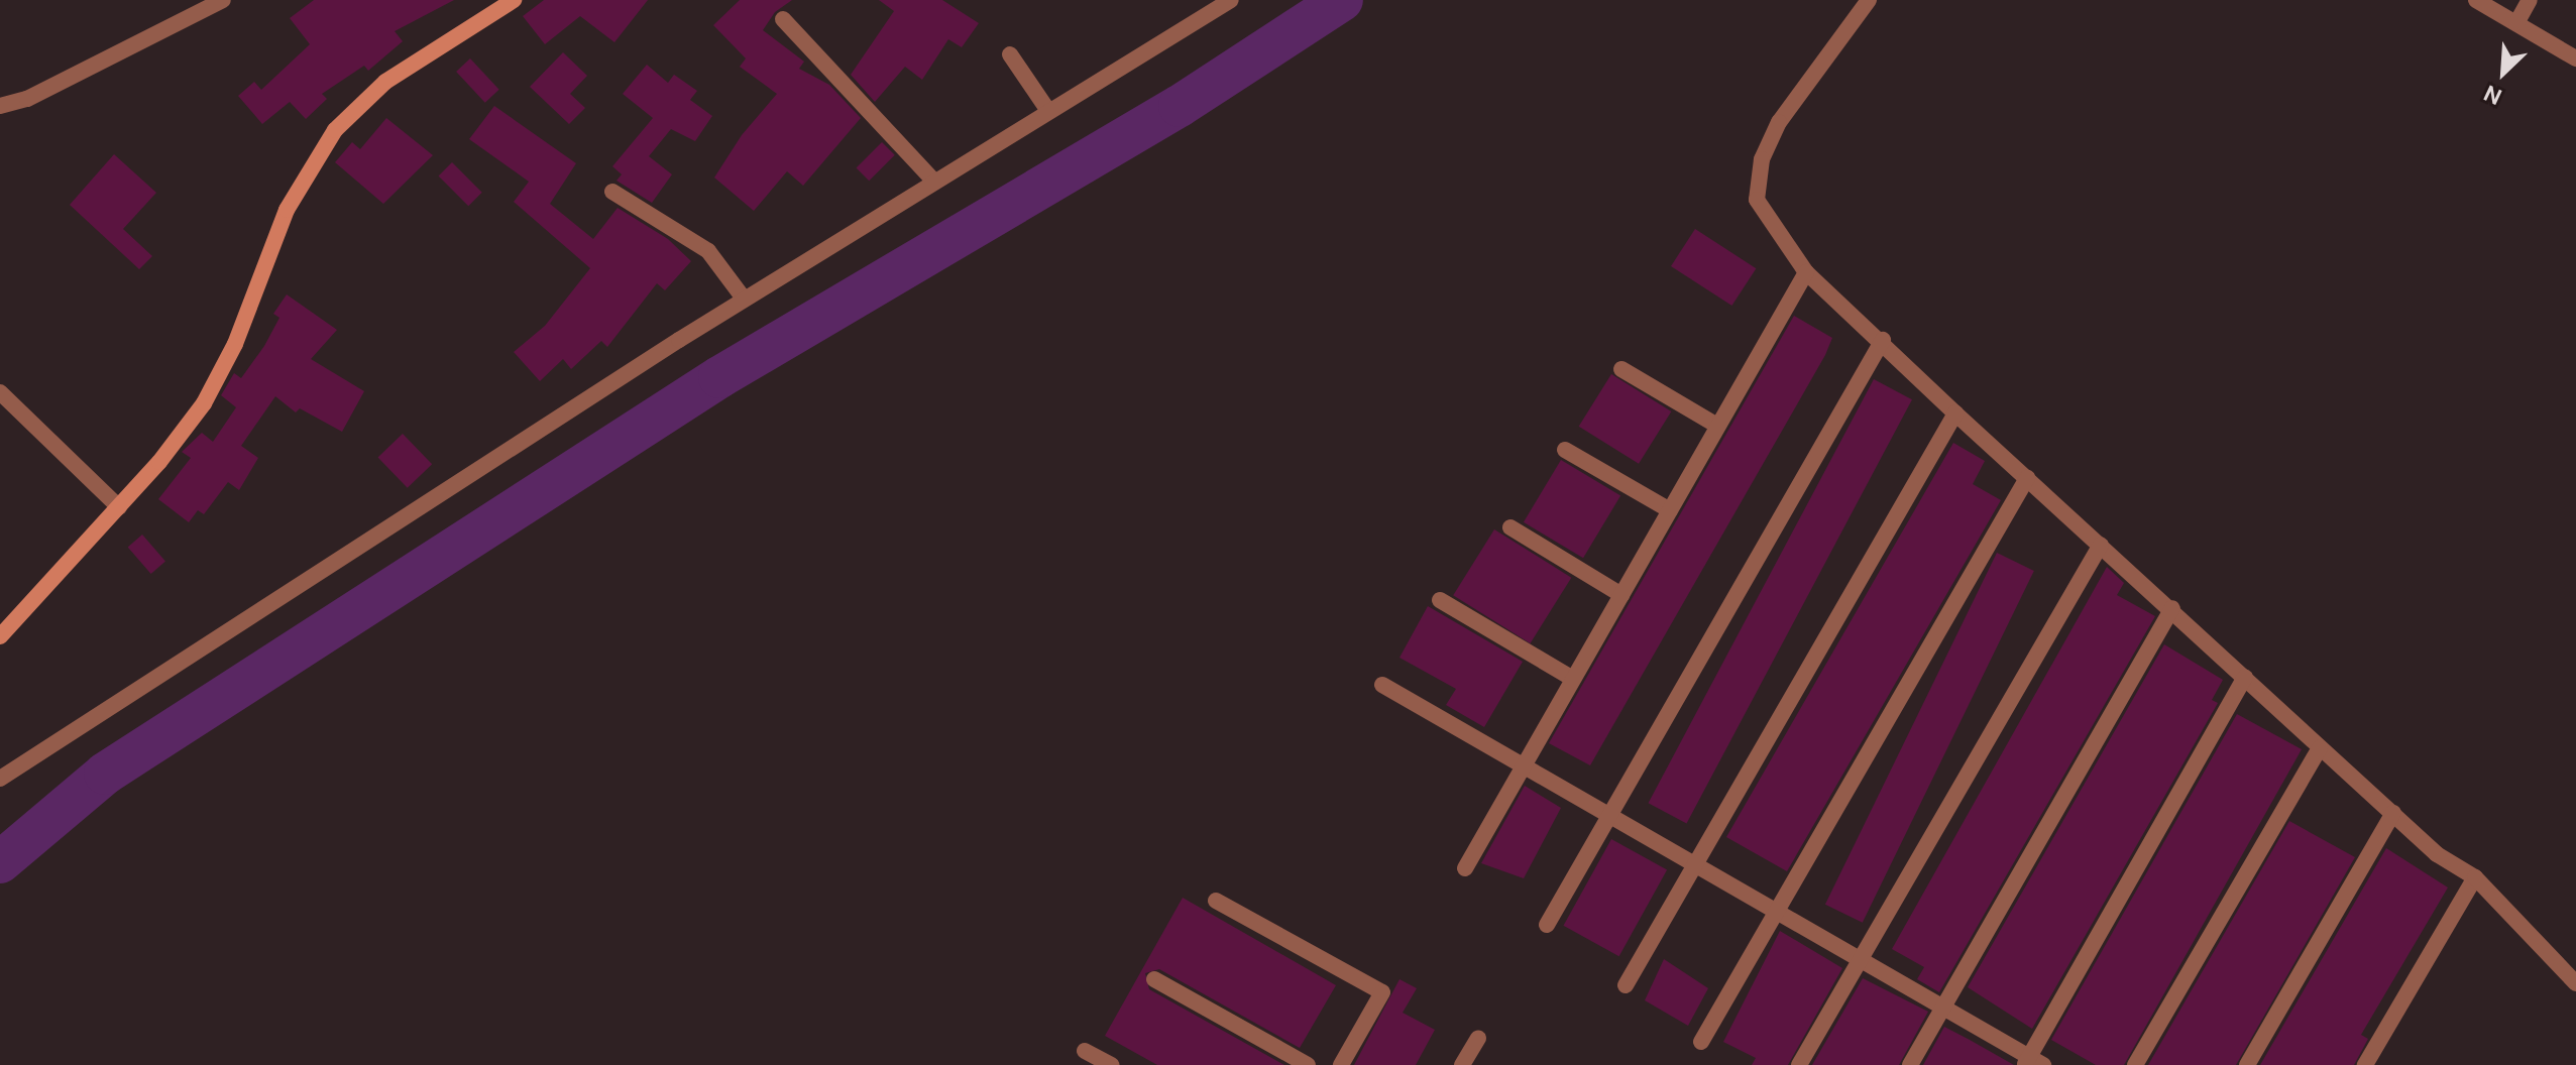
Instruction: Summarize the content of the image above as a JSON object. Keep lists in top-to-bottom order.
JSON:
{
  "north": "bottom left"
}
